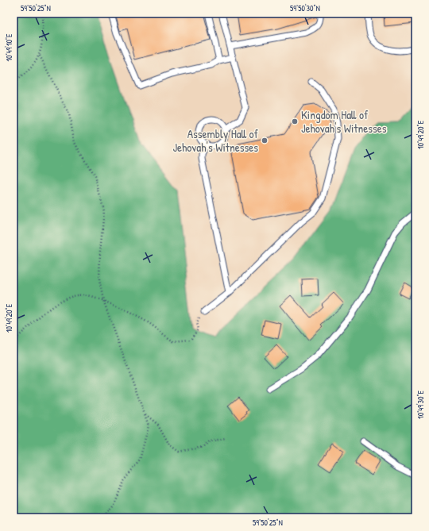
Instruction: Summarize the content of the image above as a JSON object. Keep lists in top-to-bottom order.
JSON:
{
  "places": ["Kingdom Hall of Jehovah's Witnesses", "Assembly Hall of Jehovah's Witnesses"],
  "coordinates": [
    "59°50'25\"N",
    "59°50'30\"N",
    "10°49'10\"E",
    "10°49'20\"E",
    "10°49'30\"E"
  ]
}
